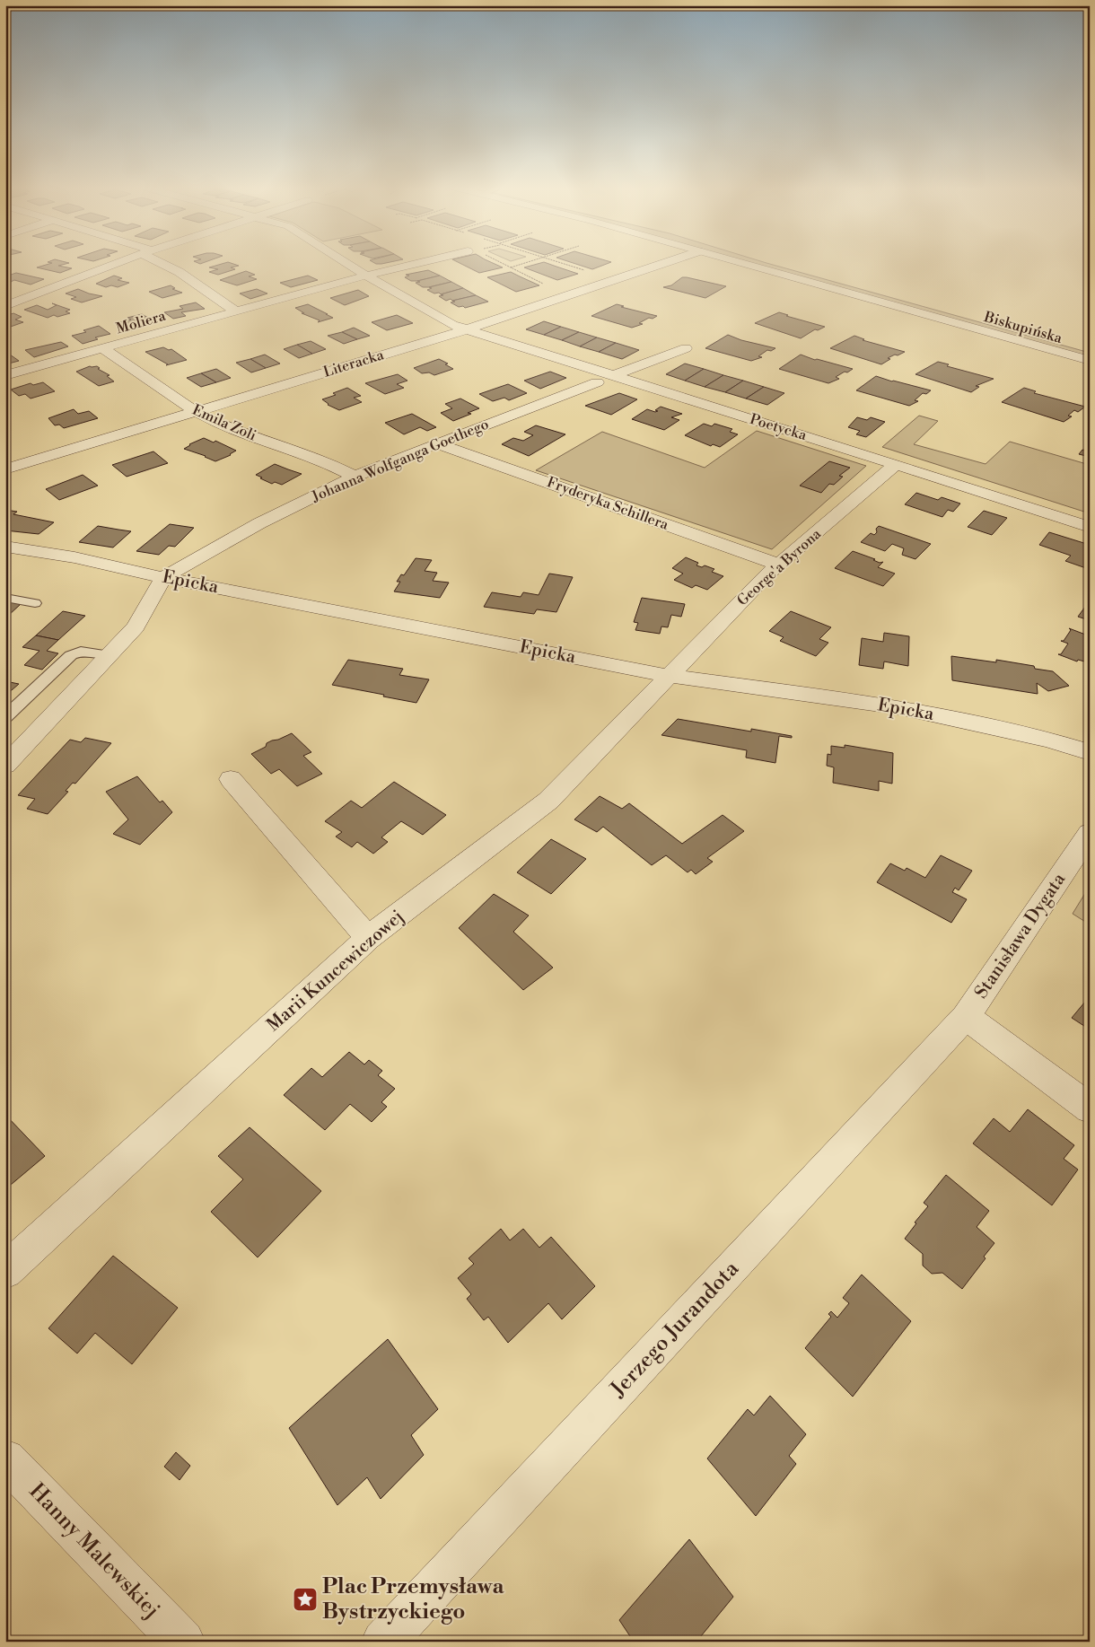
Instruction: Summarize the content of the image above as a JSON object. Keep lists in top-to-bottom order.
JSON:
{
  "streets": {
    "street": [
      "Moliera",
      "Biskupińska",
      "Literacka",
      "Emila Zoli",
      "Poetycka",
      "Johanna Wolfganga Goethego",
      "Fryderyka Schillera",
      "George'a Byrona",
      "Epicka",
      "Stanisława Dygata",
      "Marii Kuncewiczowej",
      "Jerzego Jurandota",
      "Hanny Malewskiej"
    ]
  },
  "crossings": [
    ["Moliera", "Emila Zoli"],
    ["Moliera", "Poetycka"],
    ["Literacka", "Emila Zoli"],
    ["Literacka", "Poetycka"],
    ["Emila Zoli", "Johanna Wolfganga Goethego"],
    ["Poetycka", "George'a Byrona"],
    ["Johanna Wolfganga Goethego", "Fryderyka Schillera"],
    ["Johanna Wolfganga Goethego", "Epicka"],
    ["Fryderyka Schillera", "George'a Byrona"],
    ["George'a Byrona", "Epicka"],
    ["George'a Byrona", "Marii Kuncewiczowej"],
    ["Epicka", "Marii Kuncewiczowej"],
    ["Stanisława Dygata", "Jerzego Jurandota"]
  ],
  "places": {
    "place": ["Plac Przemysława Bystrzyckiego"]
  }
}
